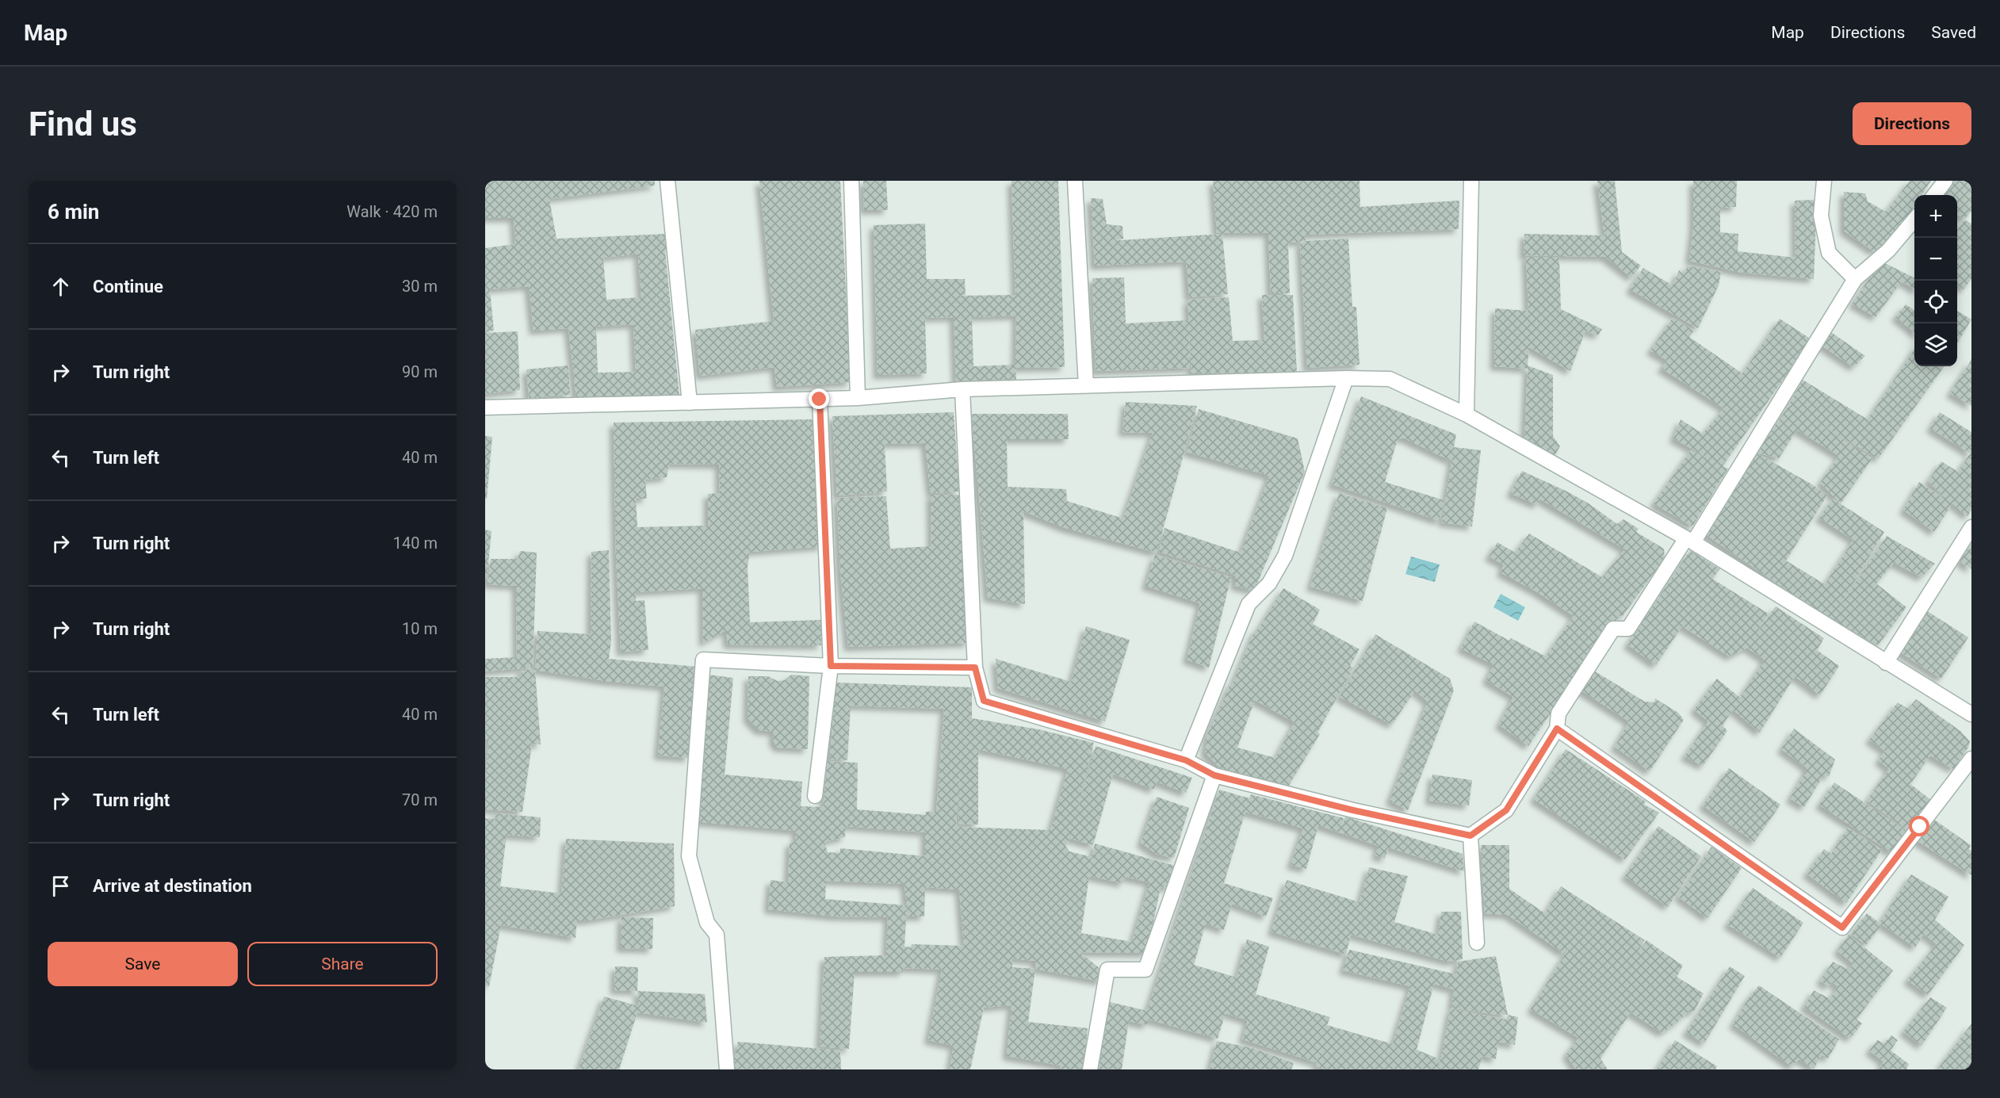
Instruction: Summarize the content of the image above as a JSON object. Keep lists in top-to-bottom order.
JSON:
{
  "page": {
    "header": "Map",
    "nav": ["Map", "Directions", "Saved"],
    "buttons": [
      "Directions",
      ["Save", "Share"]
    ],
    "title": "Find us",
    "heading": ["6 min", "Walk · 420 m"],
    "map_buttons": ["+", "−"],
    "list": [
      ["Continue", "30 m"],
      ["Turn right", "90 m"],
      ["Turn left", "40 m"],
      ["Turn right", "140 m"],
      ["Turn right", "10 m"],
      ["Turn left", "40 m"],
      ["Turn right", "70 m"],
      "Arrive at destination"
    ]
  }
}
